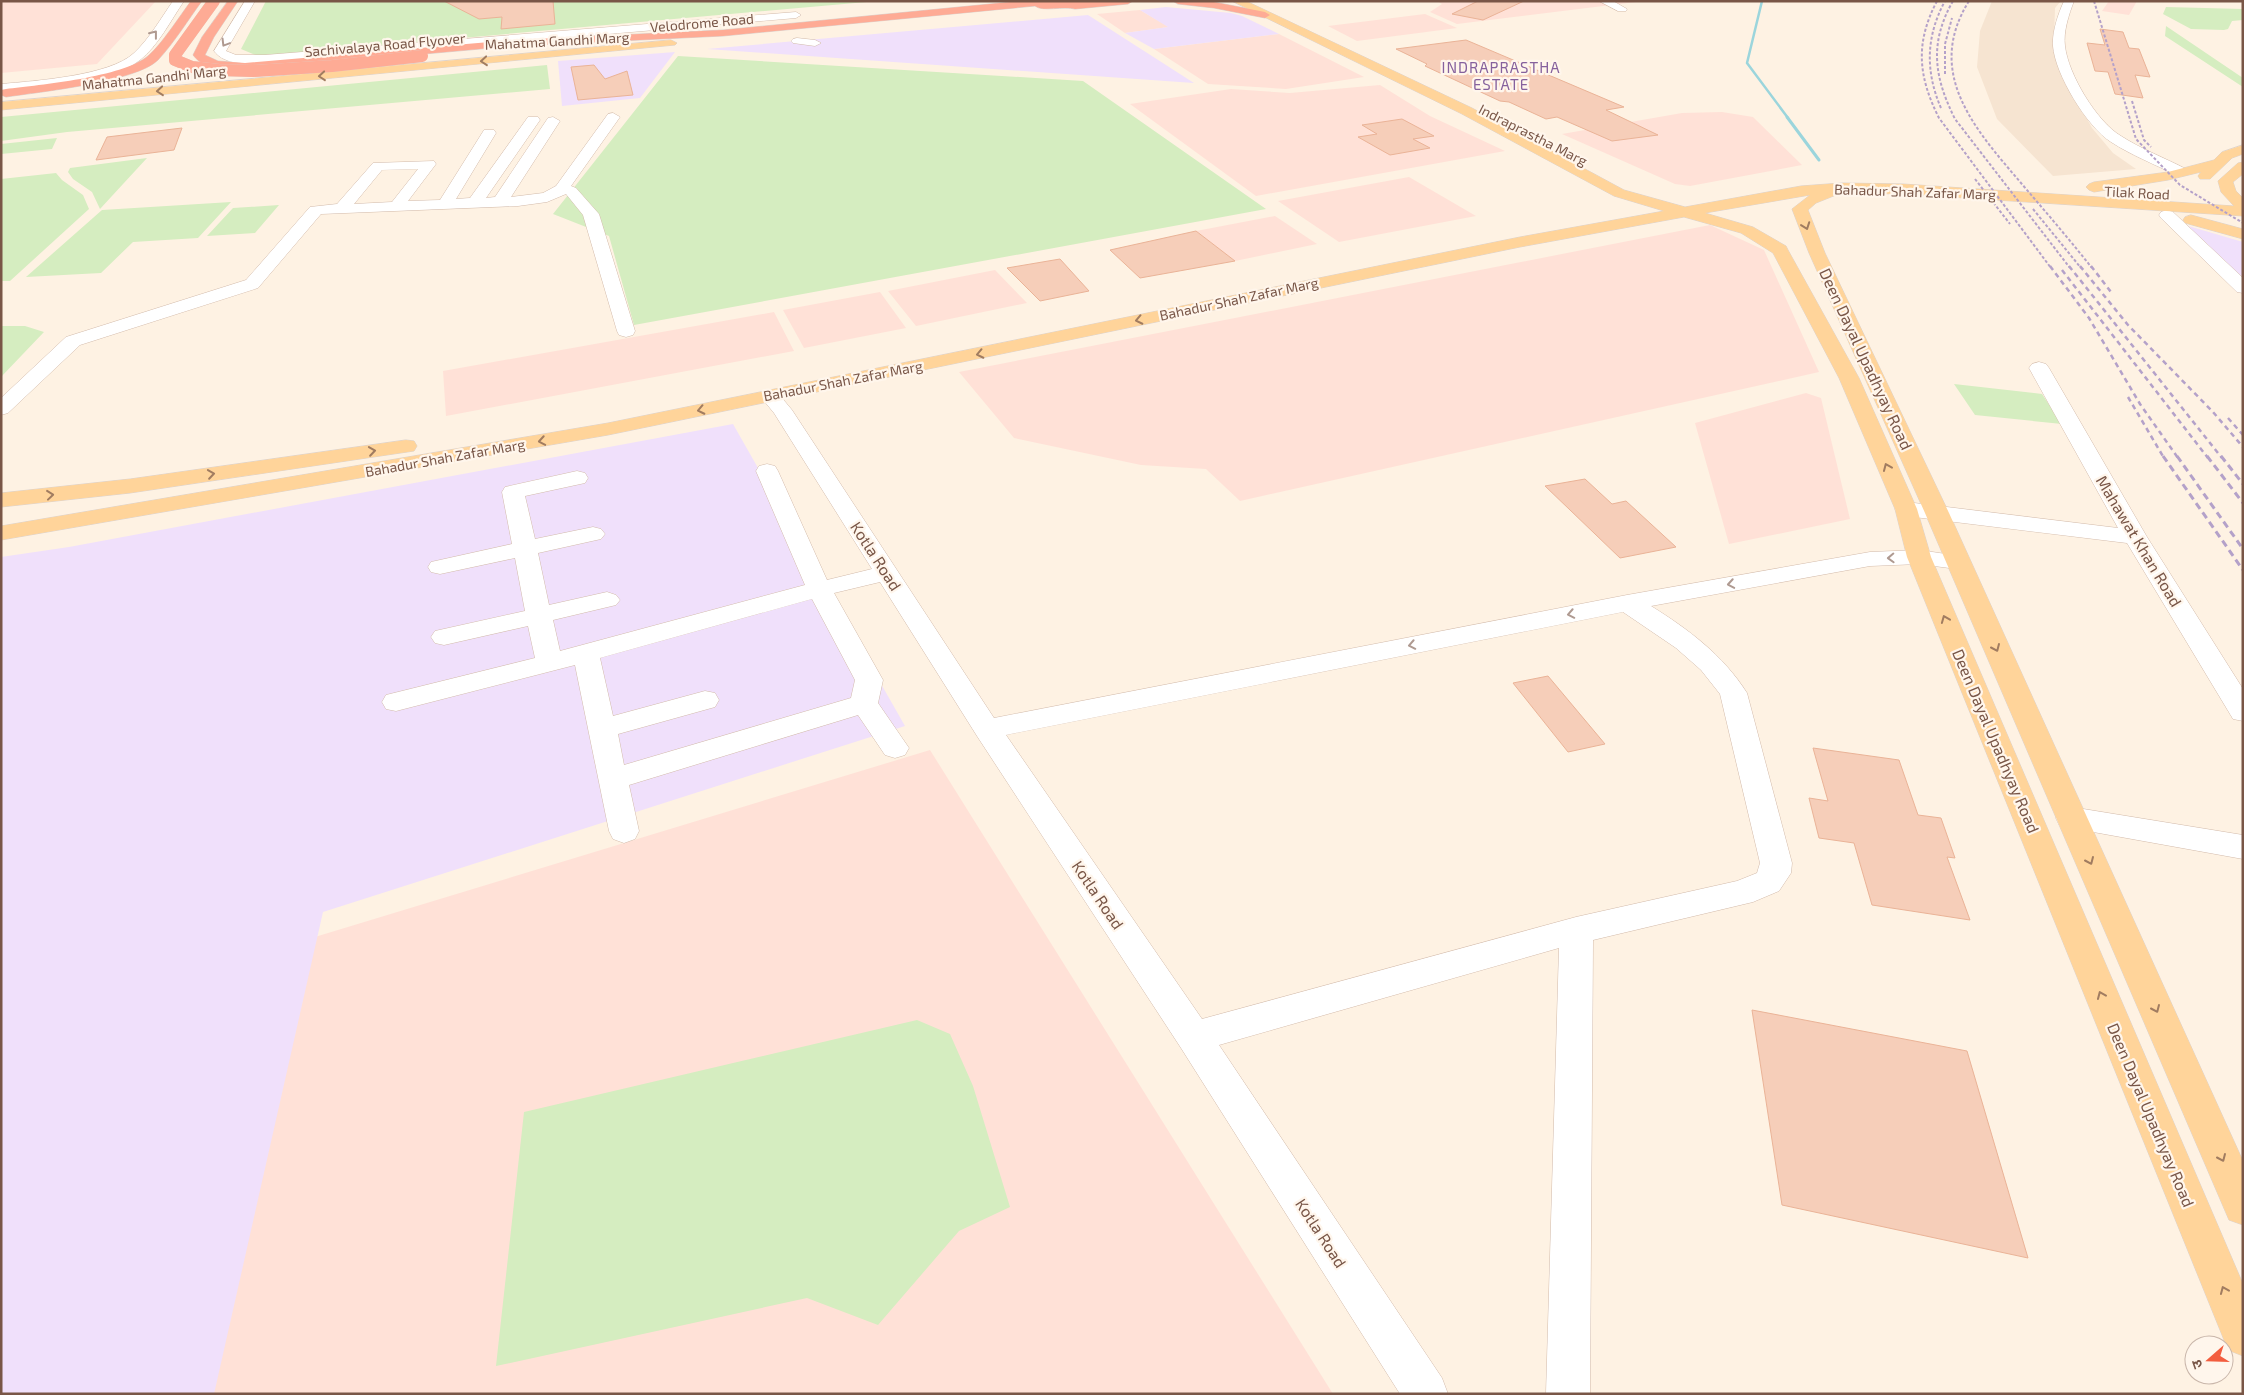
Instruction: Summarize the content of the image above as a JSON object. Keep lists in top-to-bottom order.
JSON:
{
  "streets": {
    "highway": ["Mahatma Gandhi Marg", "Sachivalaya Road Flyover"],
    "main road": [
      "Indraprastha Marg",
      "Bahadur Shah Zafar Marg",
      "Tilak Road",
      "Deen Dayal Upadhyay Road"
    ],
    "street": ["Velodrome Road", "Mahawat Khan Road", "Kotla Road"]
  },
  "crossings": [
    ["Mahatma Gandhi Marg", "Sachivalaya Road Flyover"],
    ["Indraprastha Marg", "Bahadur Shah Zafar Marg"],
    ["Indraprastha Marg", "Deen Dayal Upadhyay Road"],
    ["Bahadur Shah Zafar Marg", "Tilak Road"],
    ["Bahadur Shah Zafar Marg", "Deen Dayal Upadhyay Road"],
    ["Bahadur Shah Zafar Marg", "Kotla Road"]
  ],
  "districts": ["INDRAPRASTHA ESTATE"],
  "north": "left"
}
